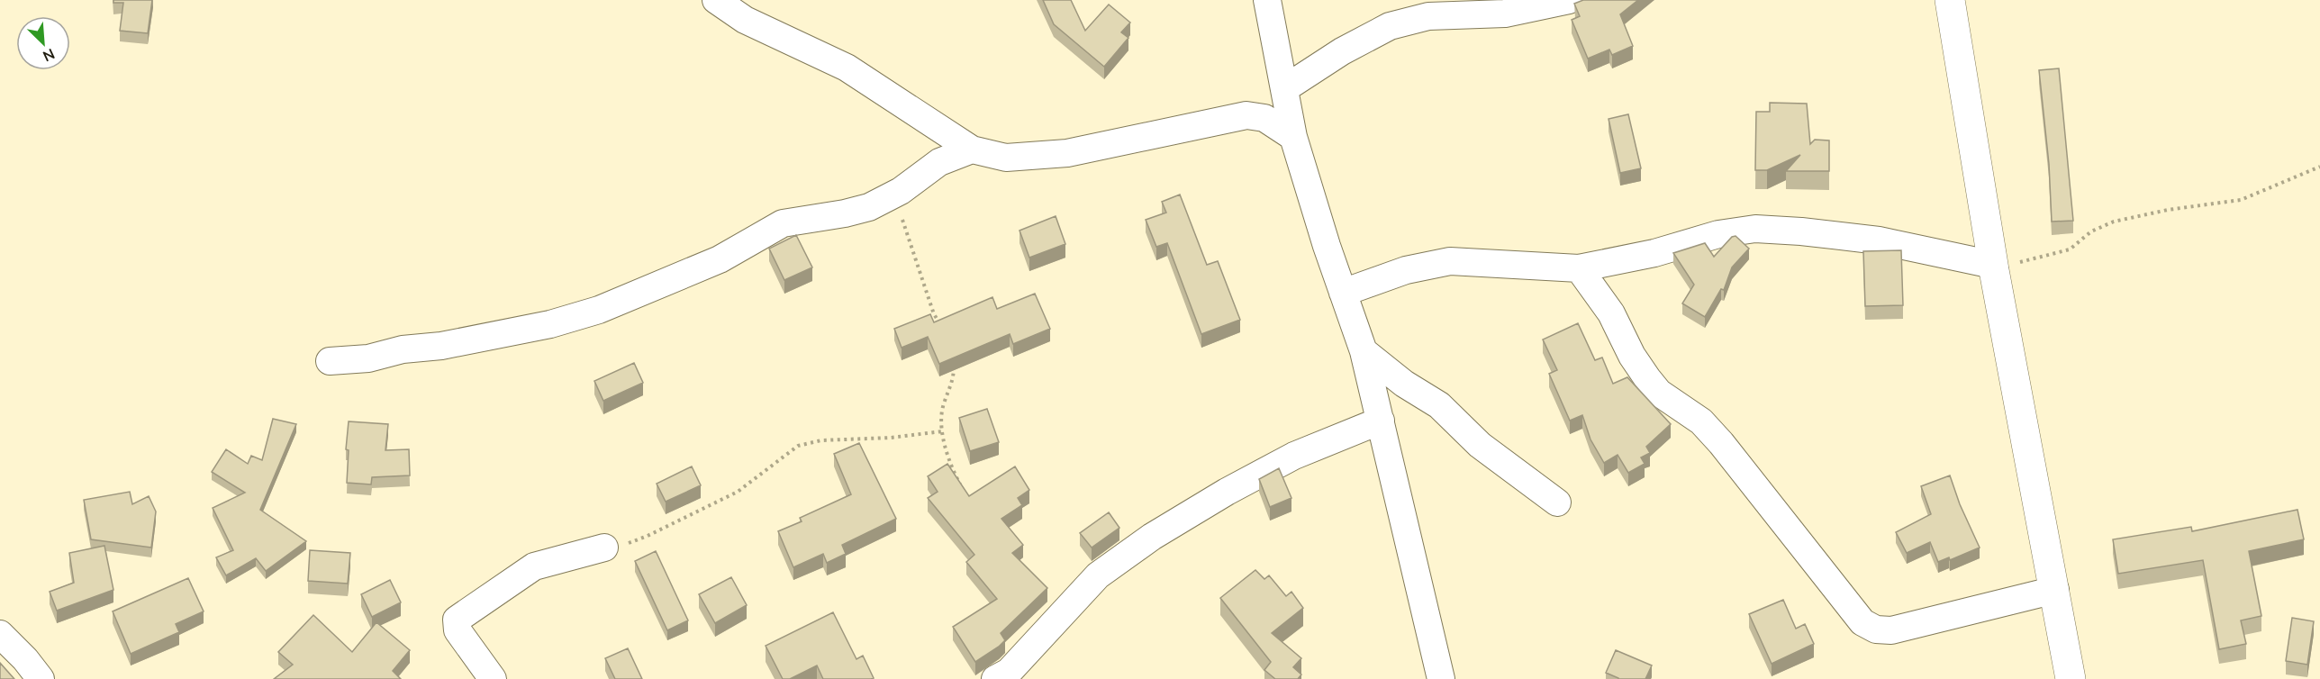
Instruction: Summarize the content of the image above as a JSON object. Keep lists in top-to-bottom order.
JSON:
{
  "north": "bottom right"
}
